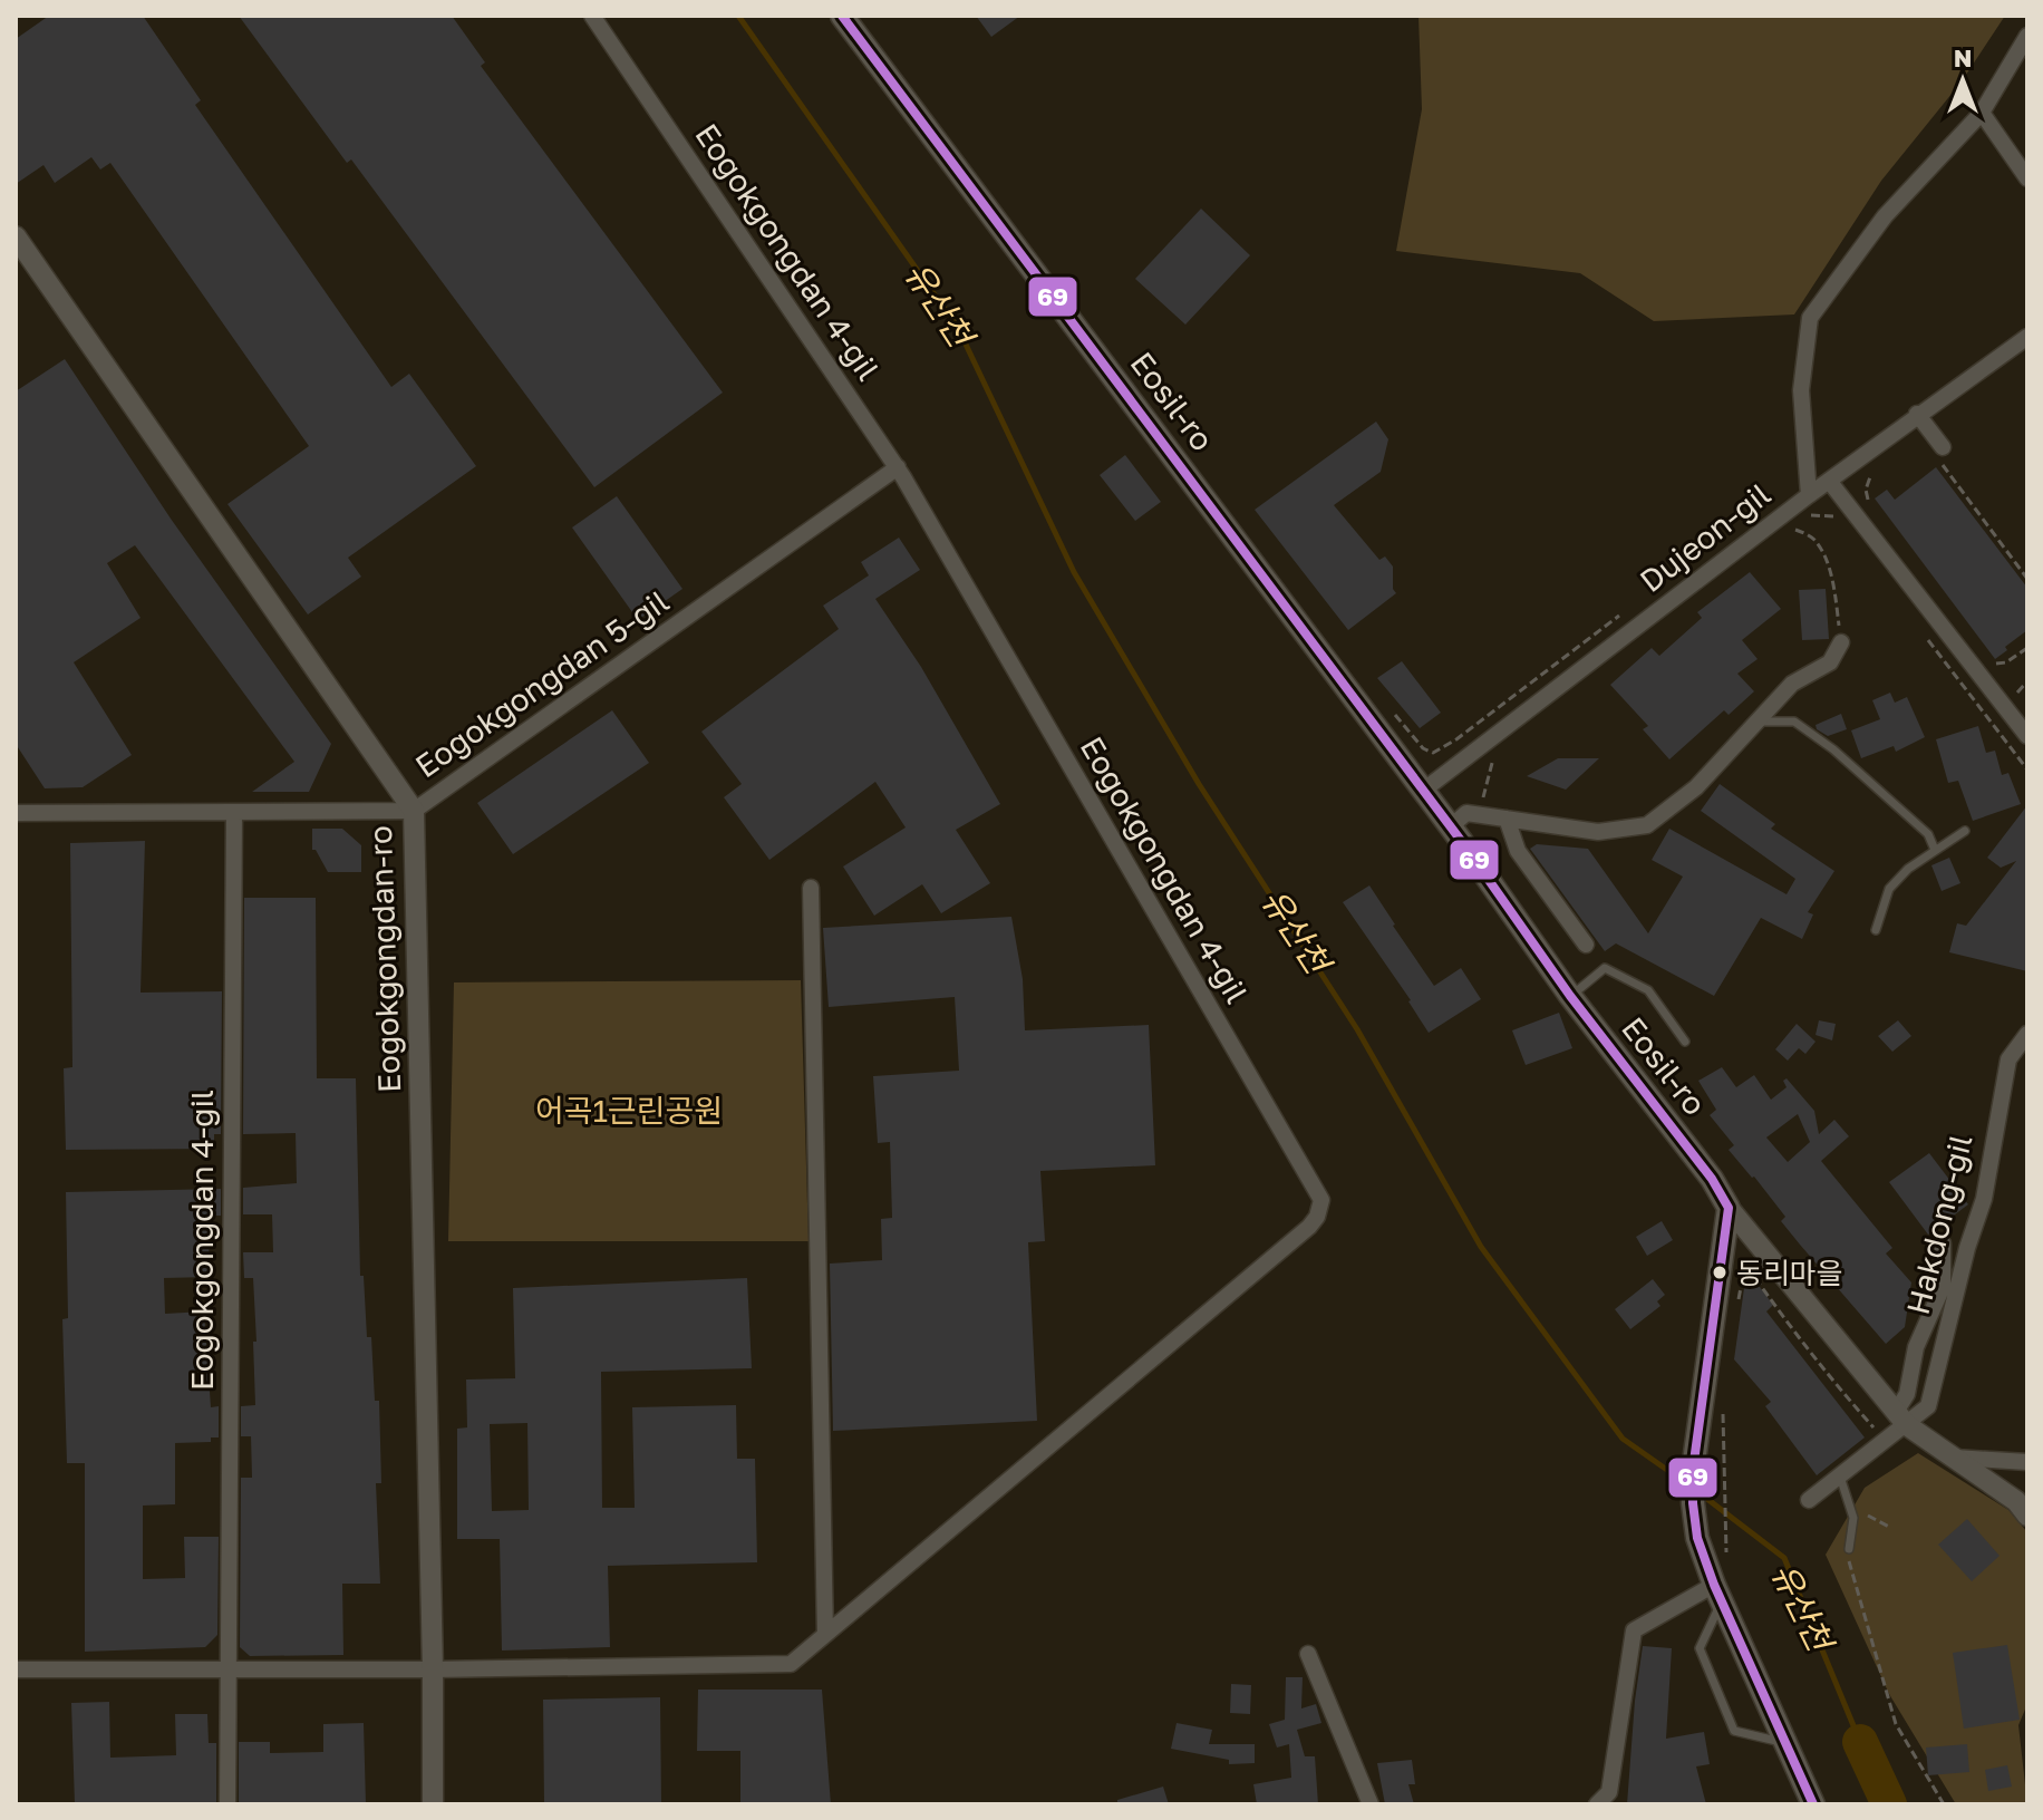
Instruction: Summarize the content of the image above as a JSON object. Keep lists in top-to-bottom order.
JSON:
{
  "streets": {
    "main road": ["Eosil-ro"],
    "street": [
      "Eogokgongdan 4-gil",
      "Dujeon-gil",
      "Eogokgongdan 5-gil",
      "Eogokgongdan-ro",
      "Hakdong-gil"
    ]
  },
  "crossings": [
    ["Eogokgongdan 4-gil", "Eogokgongdan 5-gil"],
    ["Eogokgongdan 4-gil", "Eogokgongdan-ro"],
    ["Eosil-ro", "Dujeon-gil"],
    ["Eogokgongdan 5-gil", "Eogokgongdan-ro"]
  ],
  "water": ["유산천"],
  "parks": ["어곡1근린공원"],
  "places": ["동리마을"],
  "lines": ["transit line 69"],
  "north": "top"
}
